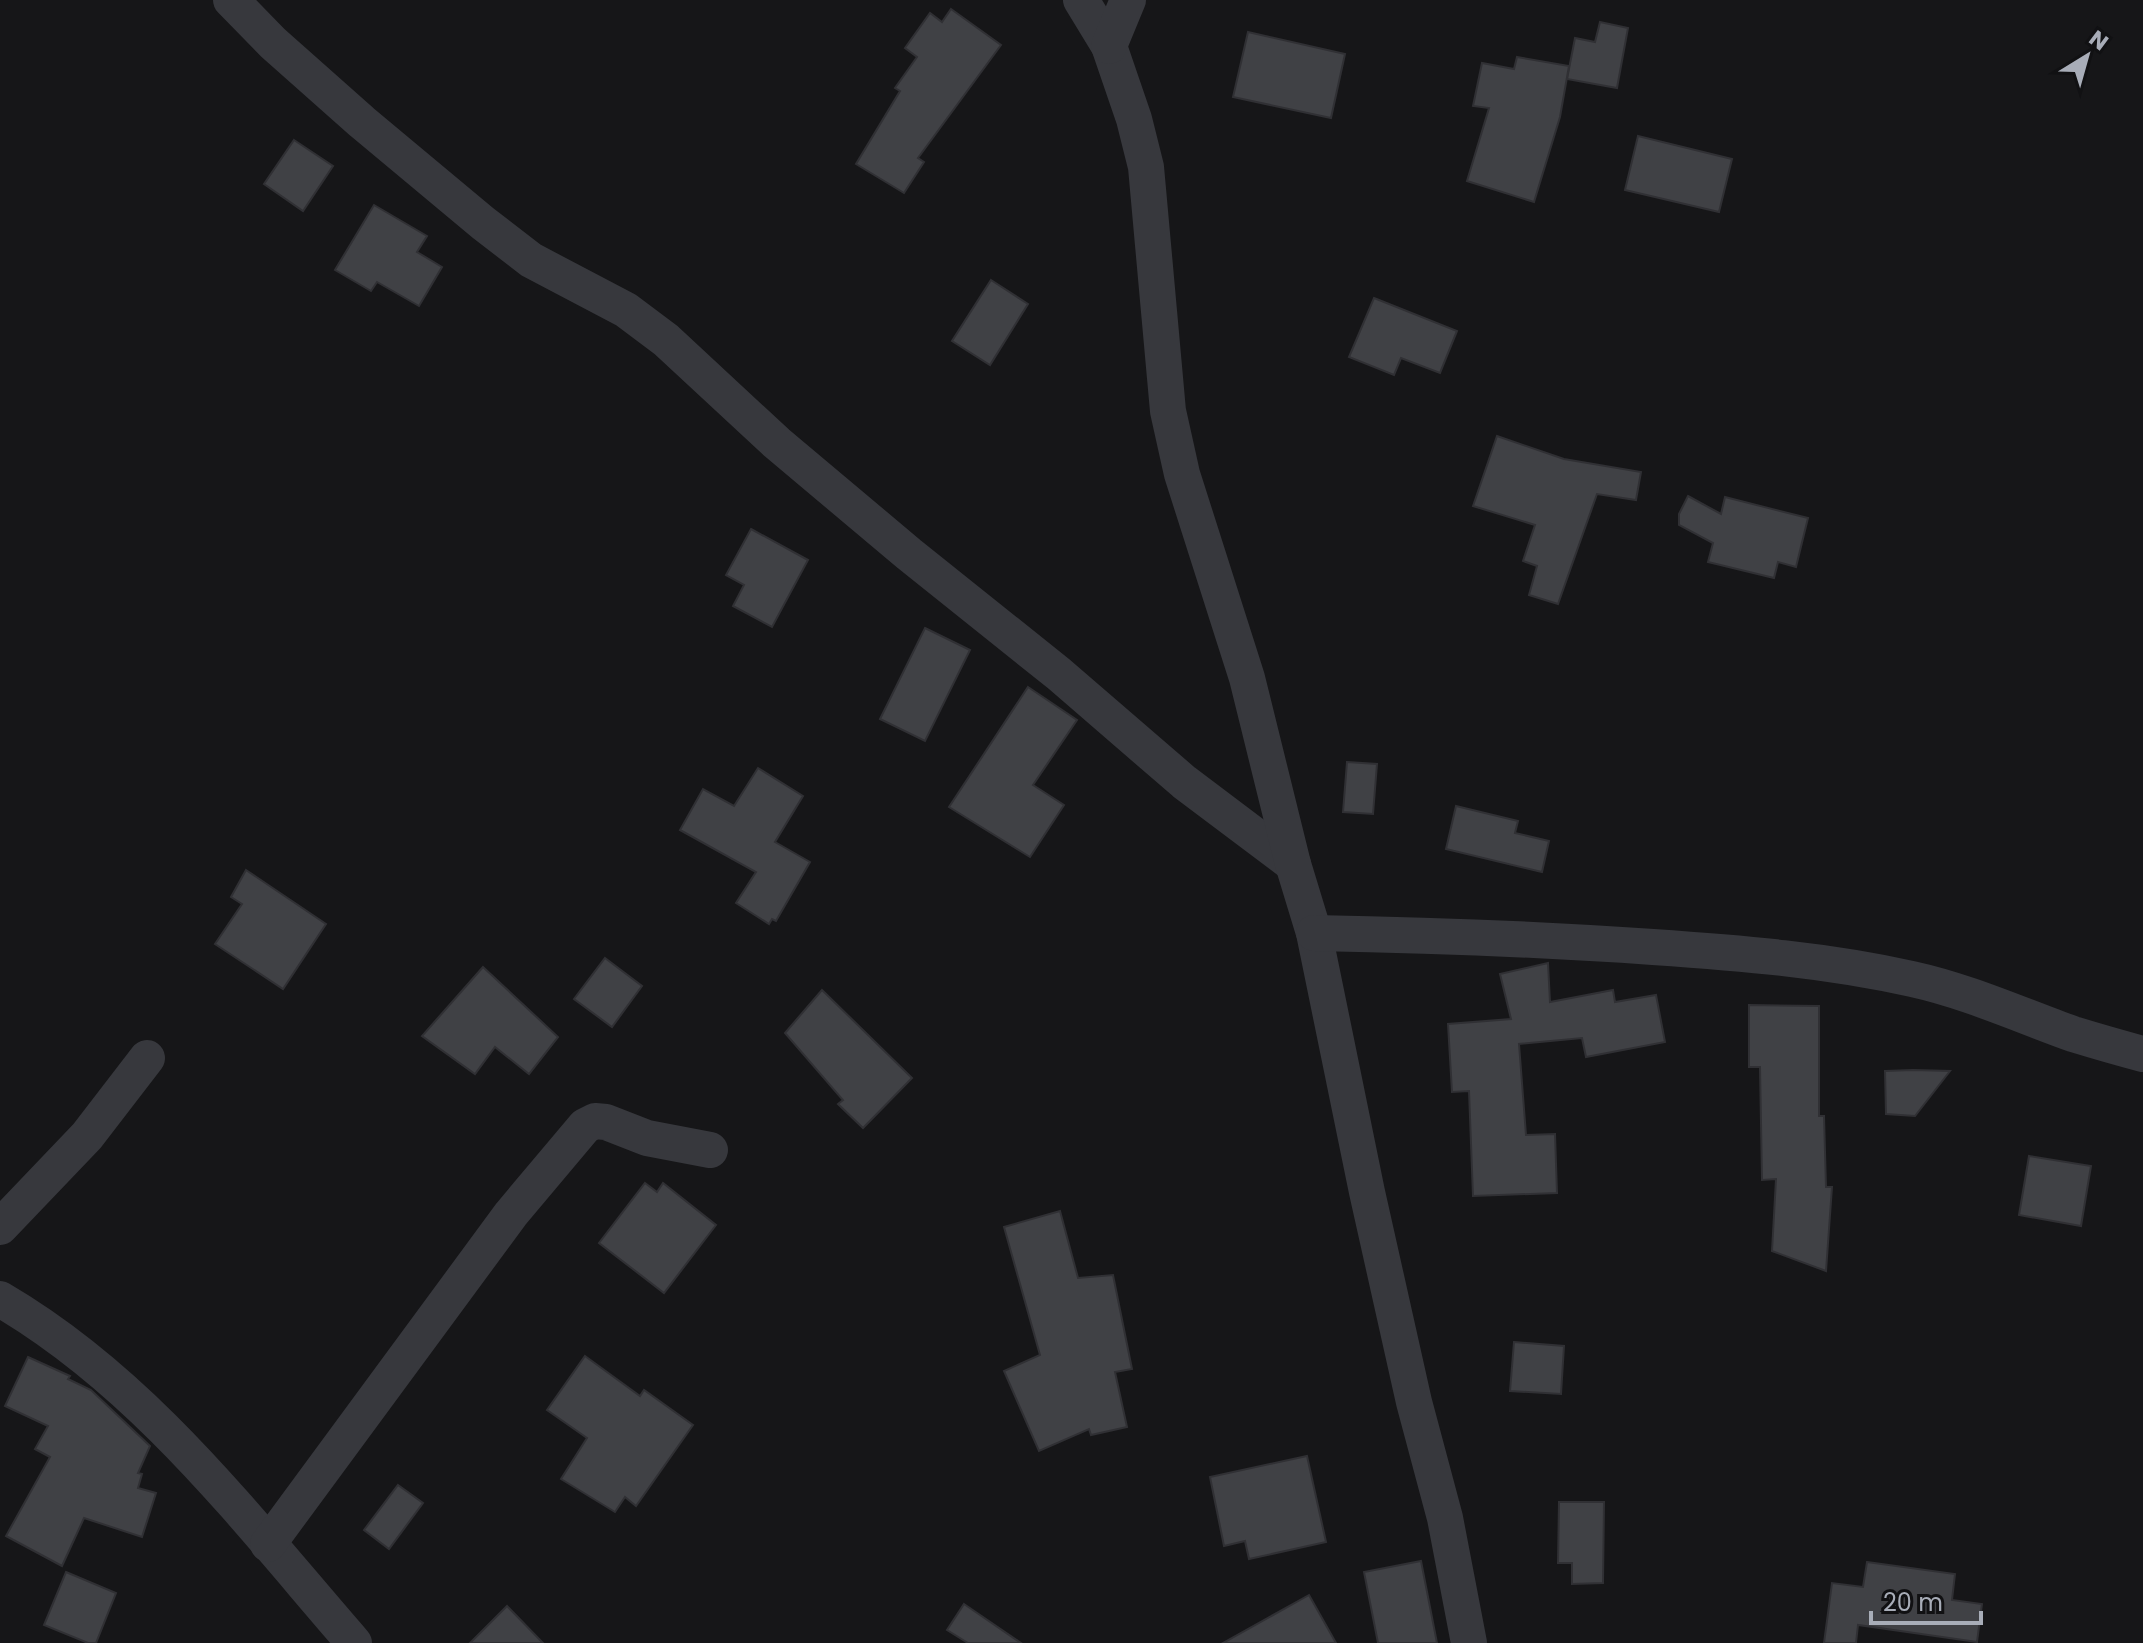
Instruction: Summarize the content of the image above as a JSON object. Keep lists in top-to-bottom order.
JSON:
{
  "scale_bar": "20 m",
  "north": "top right"
}
